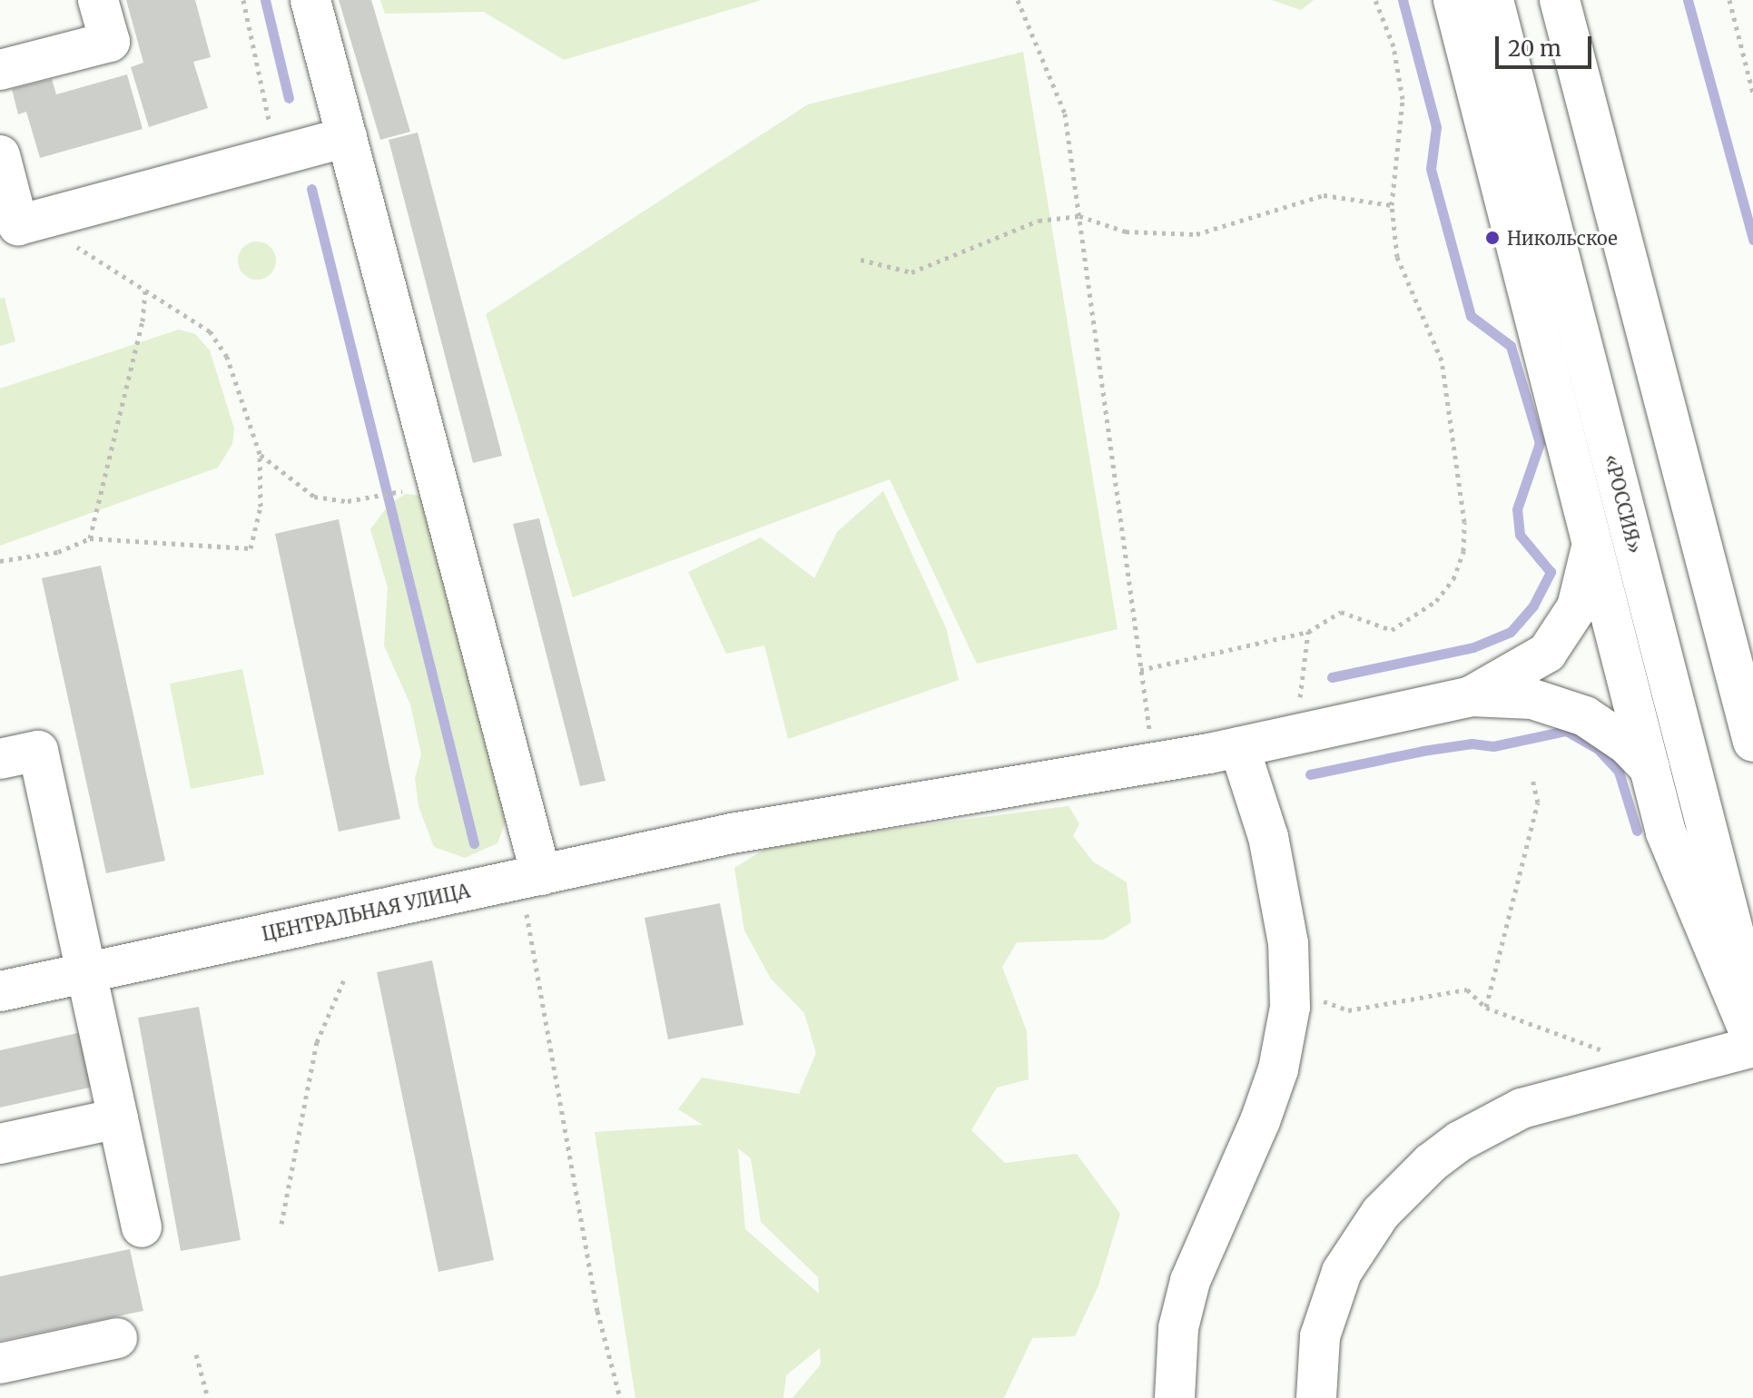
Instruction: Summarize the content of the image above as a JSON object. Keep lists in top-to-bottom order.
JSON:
{
  "streets": {
    "main road": ["«РОССИЯ»", "ЦЕНТРАЛЬНАЯ УЛИЦА"]
  },
  "places": ["Никольское"],
  "scale_bar": "20 m"
}
